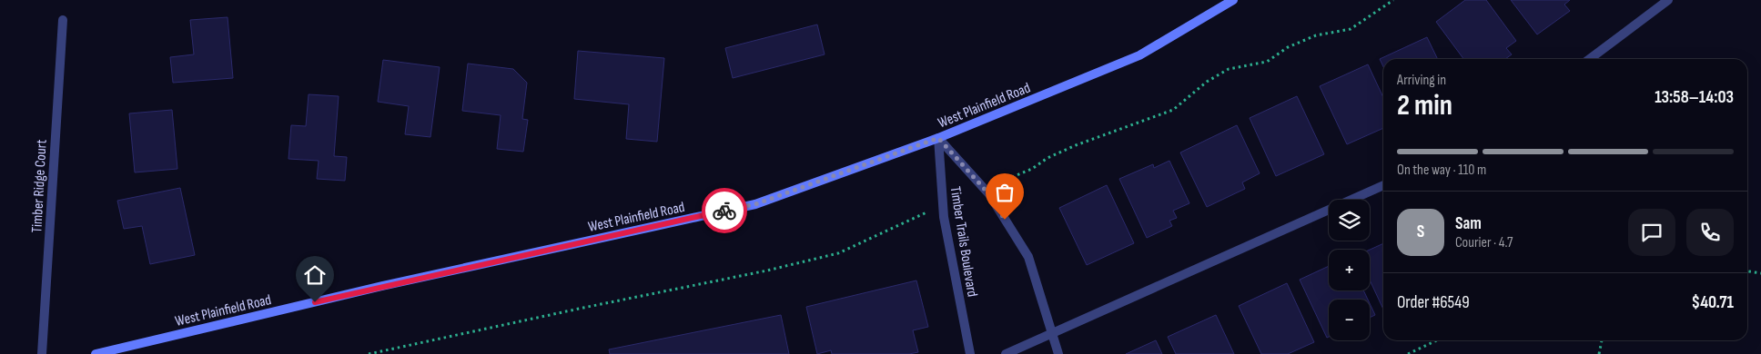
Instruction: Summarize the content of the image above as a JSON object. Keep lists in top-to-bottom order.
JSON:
{
  "streets": {
    "main road": ["West Plainfield Road"],
    "street": ["Timber Ridge Court", "Timber Trails Boulevard"]
  },
  "crossings": [
    ["West Plainfield Road", "Timber Trails Boulevard"]
  ],
  "page": {
    "heading": ["2 min", "Arriving in", "13:58–14:03"],
    "panel": [
      "Sam",
      "Courier · 4.7",
      "Order #6549",
      "$40.71"
    ],
    "bar": "On the way · 110 m",
    "map_buttons": ["+", "−"],
    "round": "S"
  }
}
